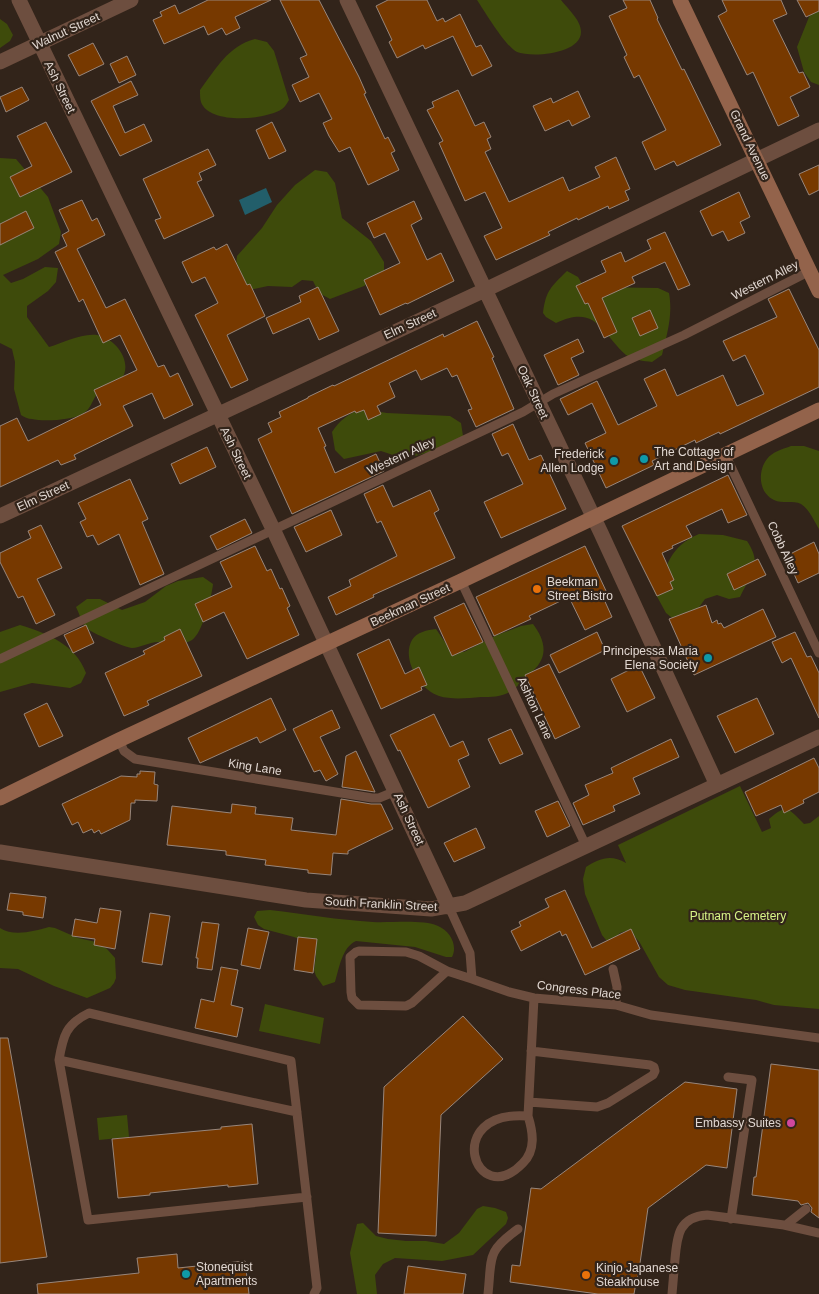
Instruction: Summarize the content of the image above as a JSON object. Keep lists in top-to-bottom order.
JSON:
{
  "streets": {
    "street": [
      "Walnut Street",
      "Ash Street",
      "Grand Avenue",
      "Elm Street",
      "Oak Street",
      "Beekman Street",
      "South Franklin Street"
    ],
    "lane": [
      "Western Alley",
      "Cobb Alley",
      "Ashton Lane",
      "King Lane",
      "Congress Place"
    ]
  },
  "crossings": [
    ["Walnut Street", "Ash Street"],
    ["Ash Street", "Western Alley"],
    ["Ash Street", "Elm Street"],
    ["Ash Street", "Beekman Street"],
    ["Ash Street", "King Lane"],
    ["Ash Street", "South Franklin Street"],
    ["Grand Avenue", "Western Alley"],
    ["Grand Avenue", "Elm Street"],
    ["Western Alley", "Oak Street"],
    ["Elm Street", "Oak Street"],
    ["Oak Street", "Beekman Street"],
    ["Oak Street", "South Franklin Street"],
    ["Cobb Alley", "Beekman Street"],
    ["Beekman Street", "Ashton Lane"],
    ["Beekman Street", "King Lane"],
    ["Ashton Lane", "South Franklin Street"]
  ],
  "parks": ["Putnam Cemetery"],
  "places": [
    "The Cottage of Art and Design",
    "Frederick Allen Lodge",
    "Beekman Street Bistro",
    "Principessa Maria Elena Society",
    "Embassy Suites",
    "Stonequist Apartments",
    "Kinjo Japanese Steakhouse"
  ]
}
